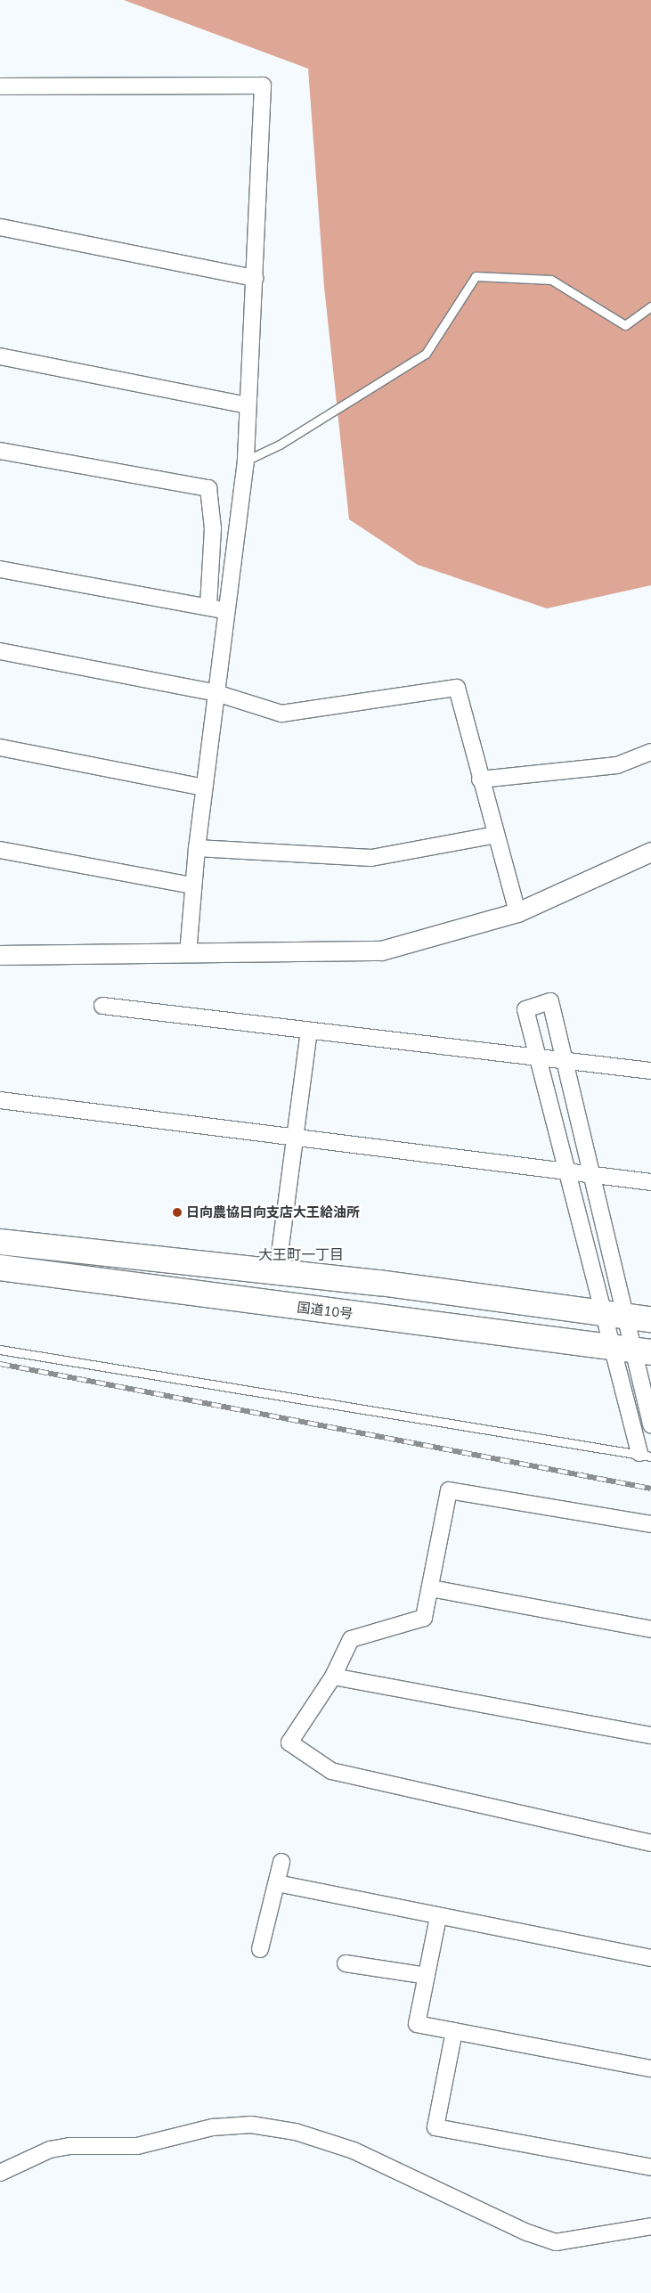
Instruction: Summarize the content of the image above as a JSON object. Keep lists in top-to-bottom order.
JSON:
{
  "streets": {
    "highway": ["国道10号"]
  },
  "districts": ["大王町一丁目"],
  "places": ["日向農協日向支店大王給油所"]
}
